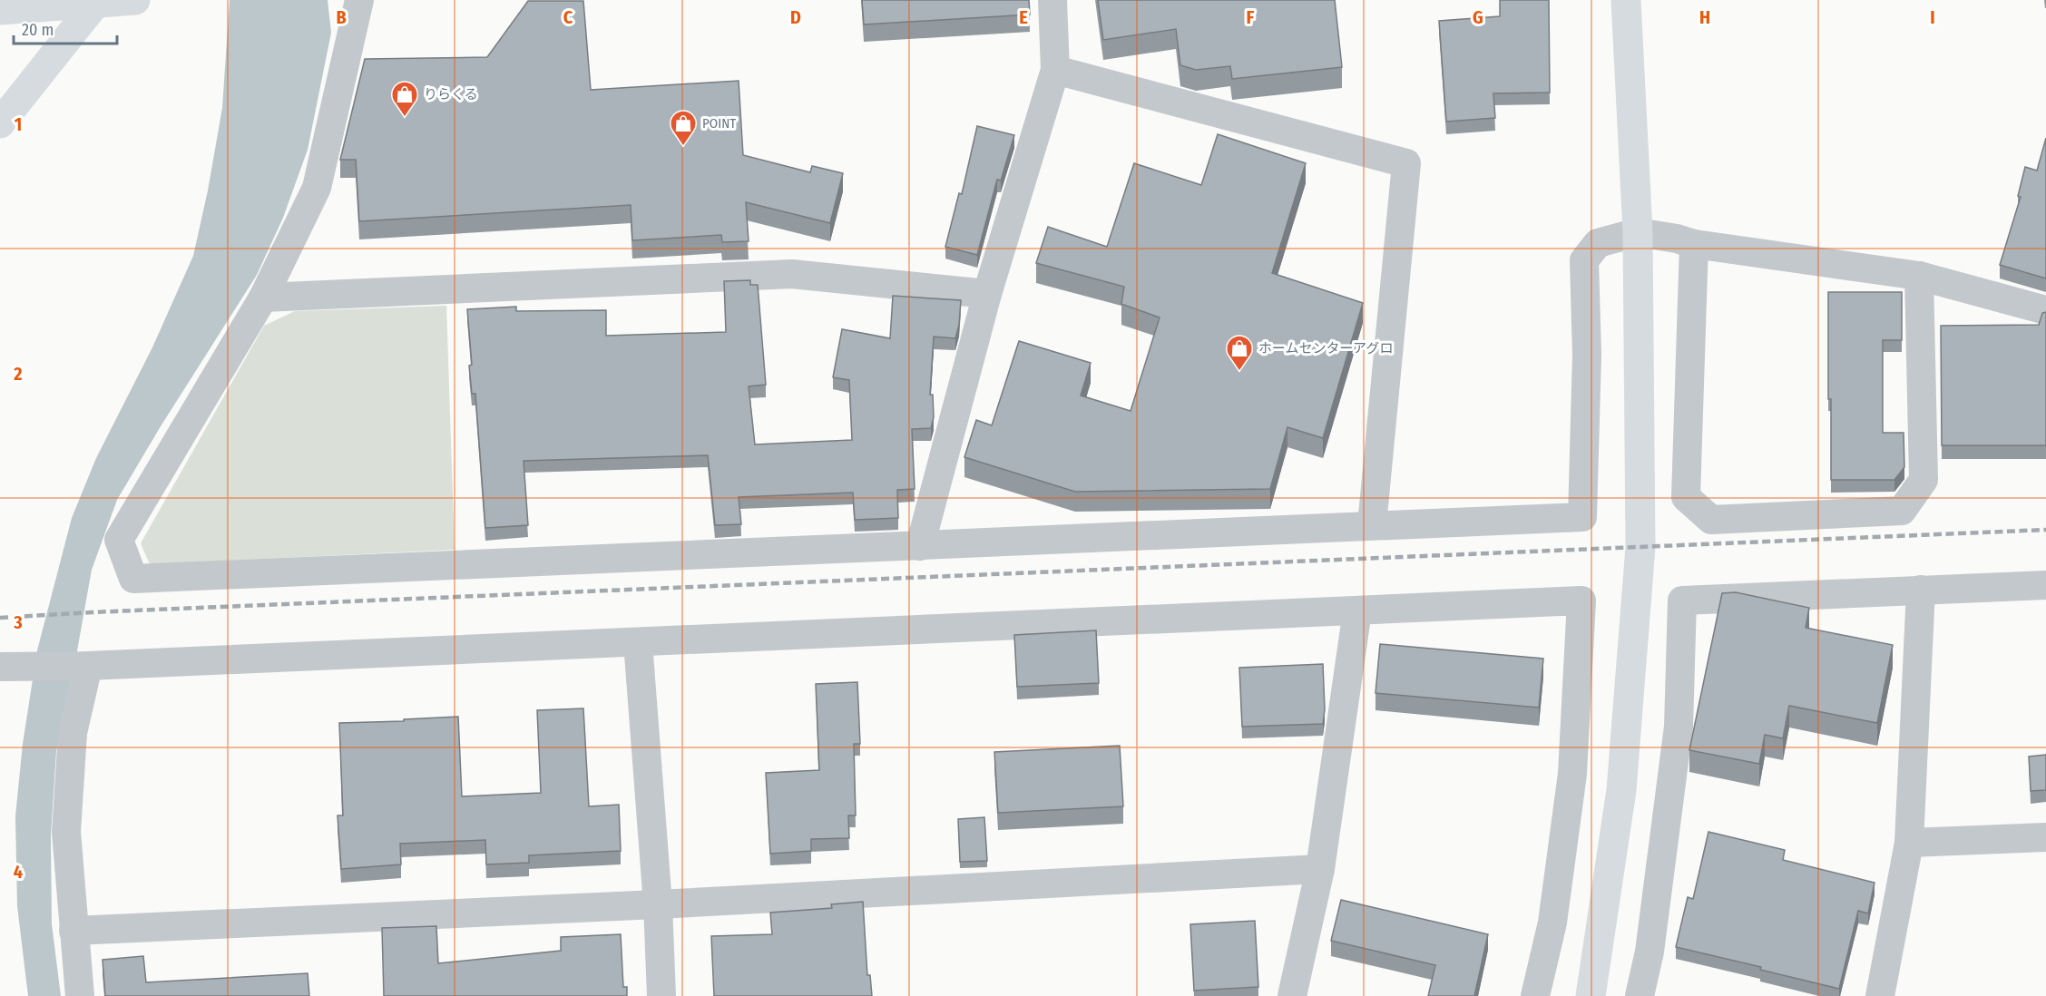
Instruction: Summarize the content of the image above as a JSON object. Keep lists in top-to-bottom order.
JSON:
{
  "places": {
    "shop": ["りらくる", "POINT", "ホームセンターアグロ"]
  },
  "scale_bar": "20 m",
  "grid": {
    "columns": [
      "B",
      "C",
      "D",
      "E",
      "F",
      "G",
      "H",
      "I"
    ],
    "rows": [
      "1",
      "2",
      "3",
      "4"
    ]
  }
}
